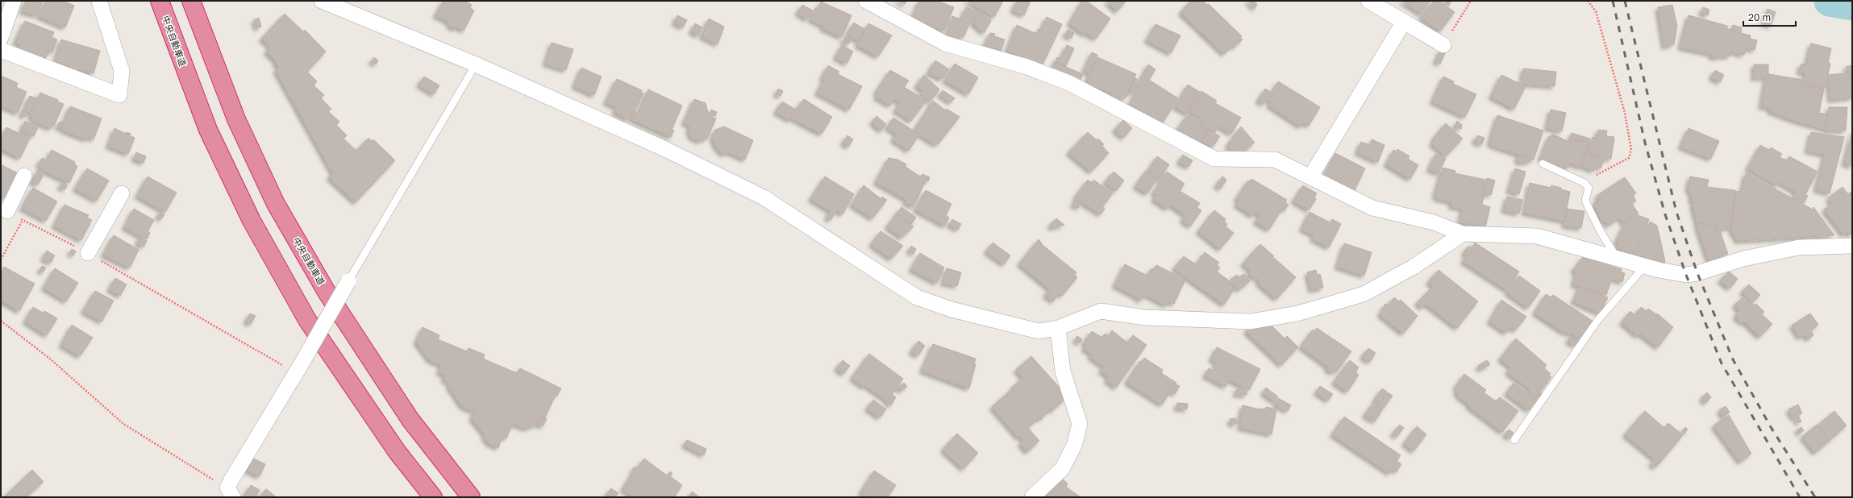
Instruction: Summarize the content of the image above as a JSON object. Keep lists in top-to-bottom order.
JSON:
{
  "streets": {
    "highway": ["中央自動車道"]
  },
  "scale_bar": "20 m"
}
